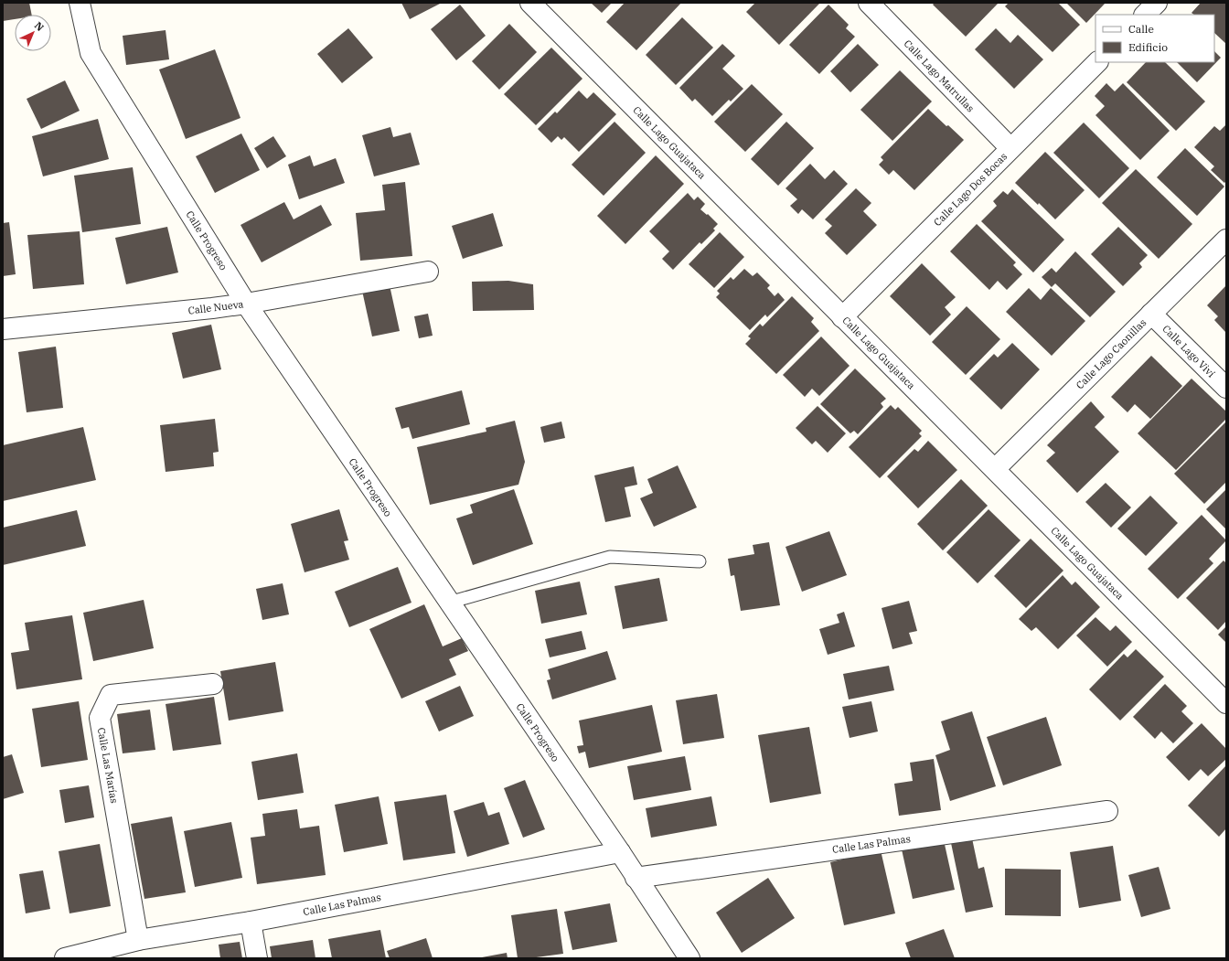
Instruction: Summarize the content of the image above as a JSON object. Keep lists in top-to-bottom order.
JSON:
{
  "streets": {
    "street": [
      "Calle Lago Matrullas",
      "Calle Lago Guajataca",
      "Calle Lago Dos Bocas",
      "Calle Progreso",
      "Calle Nueva",
      "Calle Lago Viví",
      "Calle Lago Caonillas",
      "Calle Las Marías",
      "Calle Las Palmas"
    ]
  },
  "crossings": [
    ["Calle Lago Matrullas", "Calle Lago Dos Bocas"],
    ["Calle Lago Guajataca", "Calle Lago Dos Bocas"],
    ["Calle Lago Guajataca", "Calle Lago Caonillas"],
    ["Calle Progreso", "Calle Nueva"],
    ["Calle Progreso", "Calle Las Palmas"],
    ["Calle Lago Viví", "Calle Lago Caonillas"],
    ["Calle Las Marías", "Calle Las Palmas"]
  ],
  "legend": ["Calle", "Edificio"],
  "north": "top right"
}
